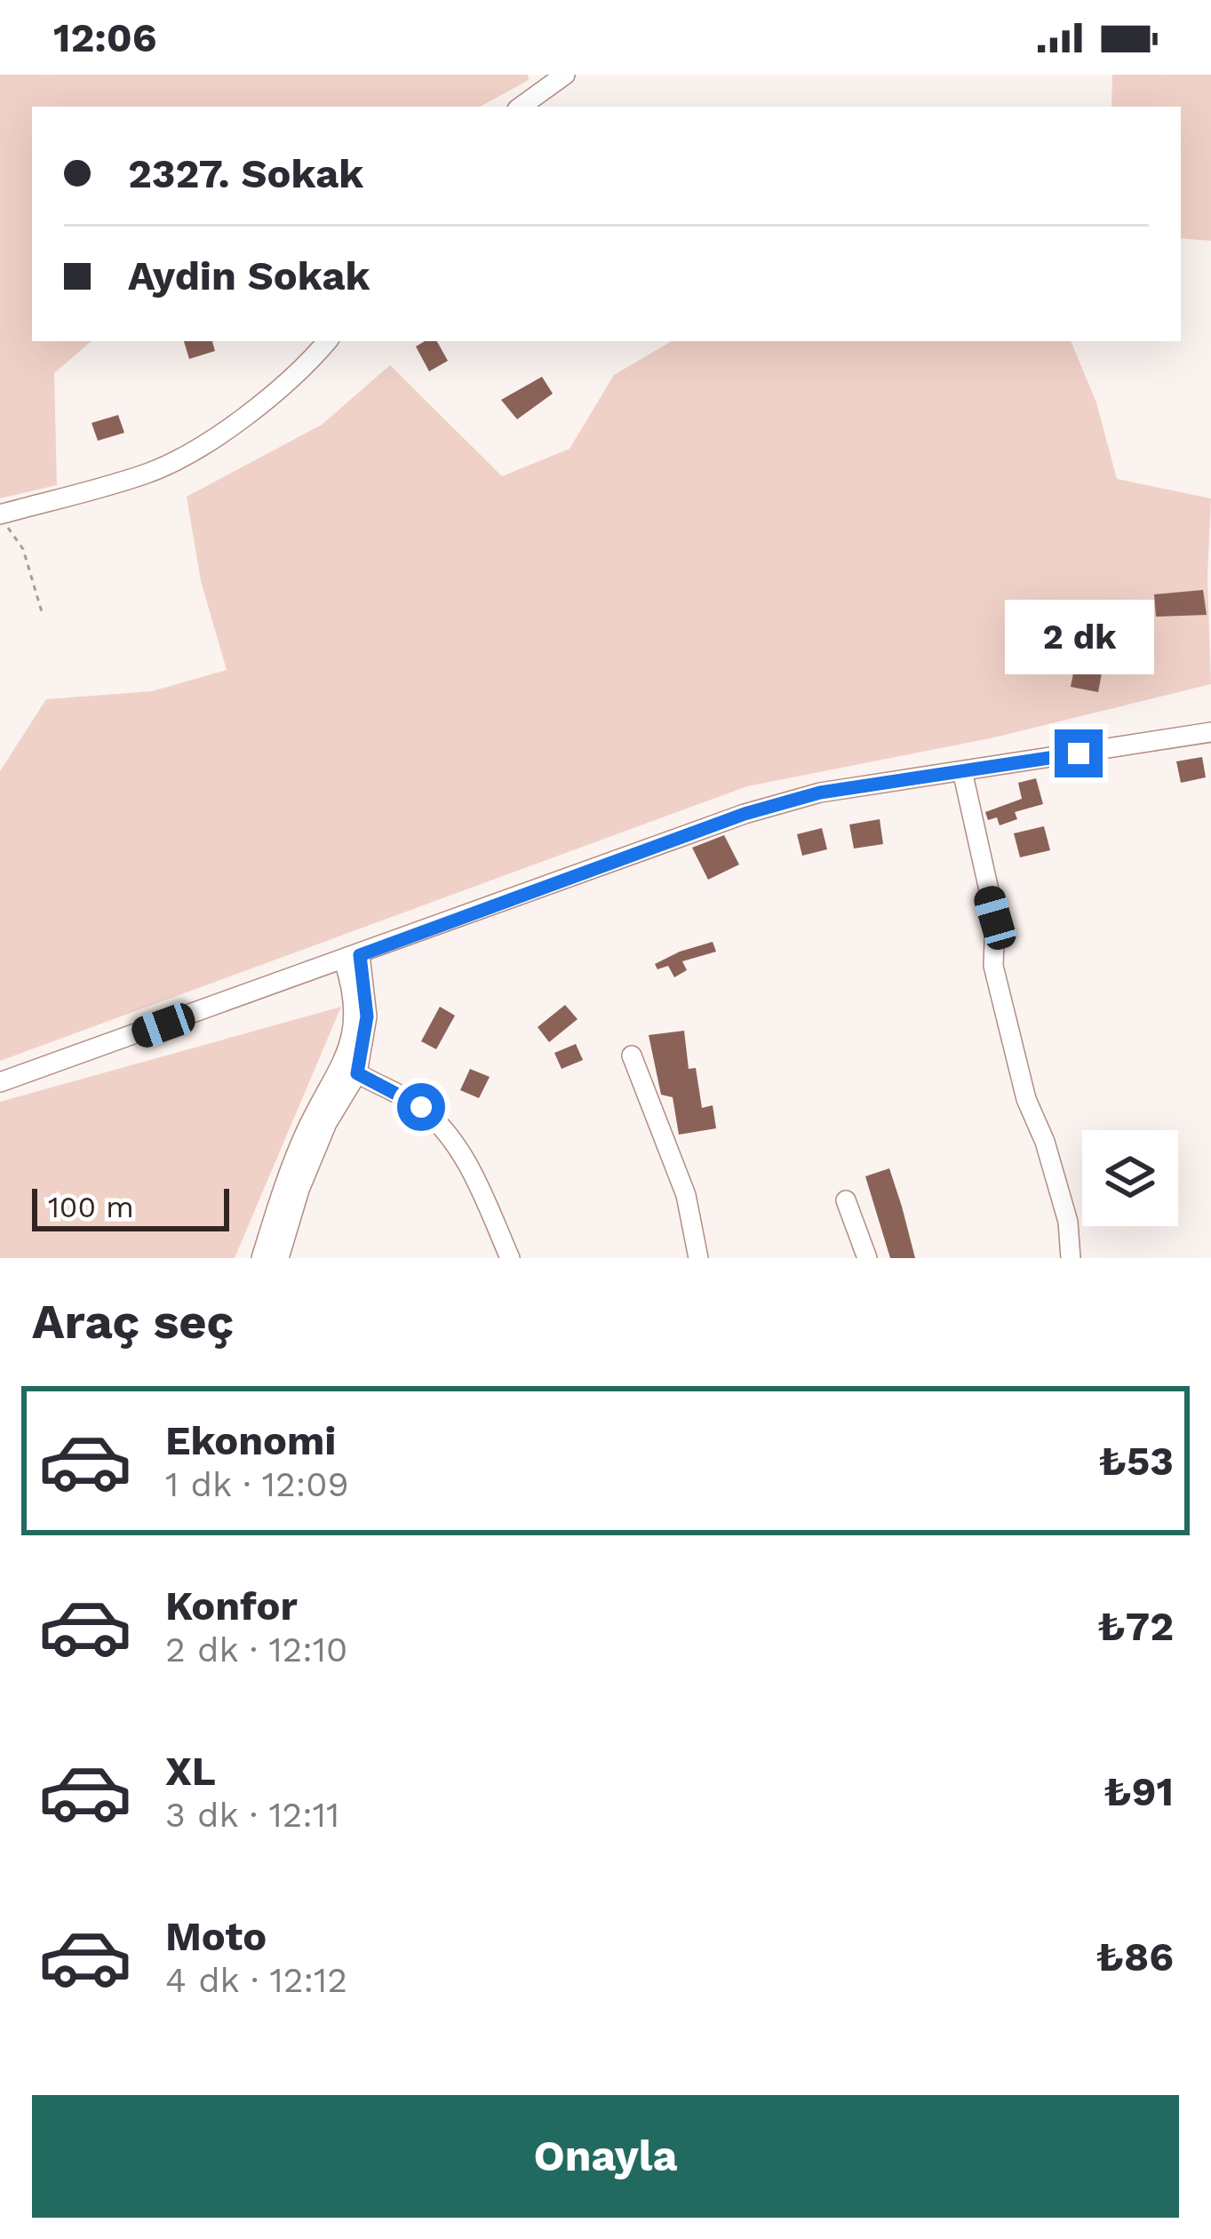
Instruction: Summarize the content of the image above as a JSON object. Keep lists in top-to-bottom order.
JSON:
{
  "scale_bar": "100 m",
  "page": {
    "status": "12:06",
    "banner": ["2327. Sokak", "Aydin Sokak"],
    "bubble": "2 dk",
    "scale": "100 m",
    "heading": "Araç seç",
    "list": [
      {
        "name": "Ekonomi",
        "note": "1 dk · 12:09",
        "value": "₺53"
      },
      {
        "name": "Konfor",
        "note": "2 dk · 12:10",
        "value": "₺72"
      },
      {
        "name": "XL",
        "note": "3 dk · 12:11",
        "value": "₺91"
      },
      {
        "name": "Moto",
        "note": "4 dk · 12:12",
        "value": "₺86"
      }
    ],
    "buttons": "Onayla"
  }
}
